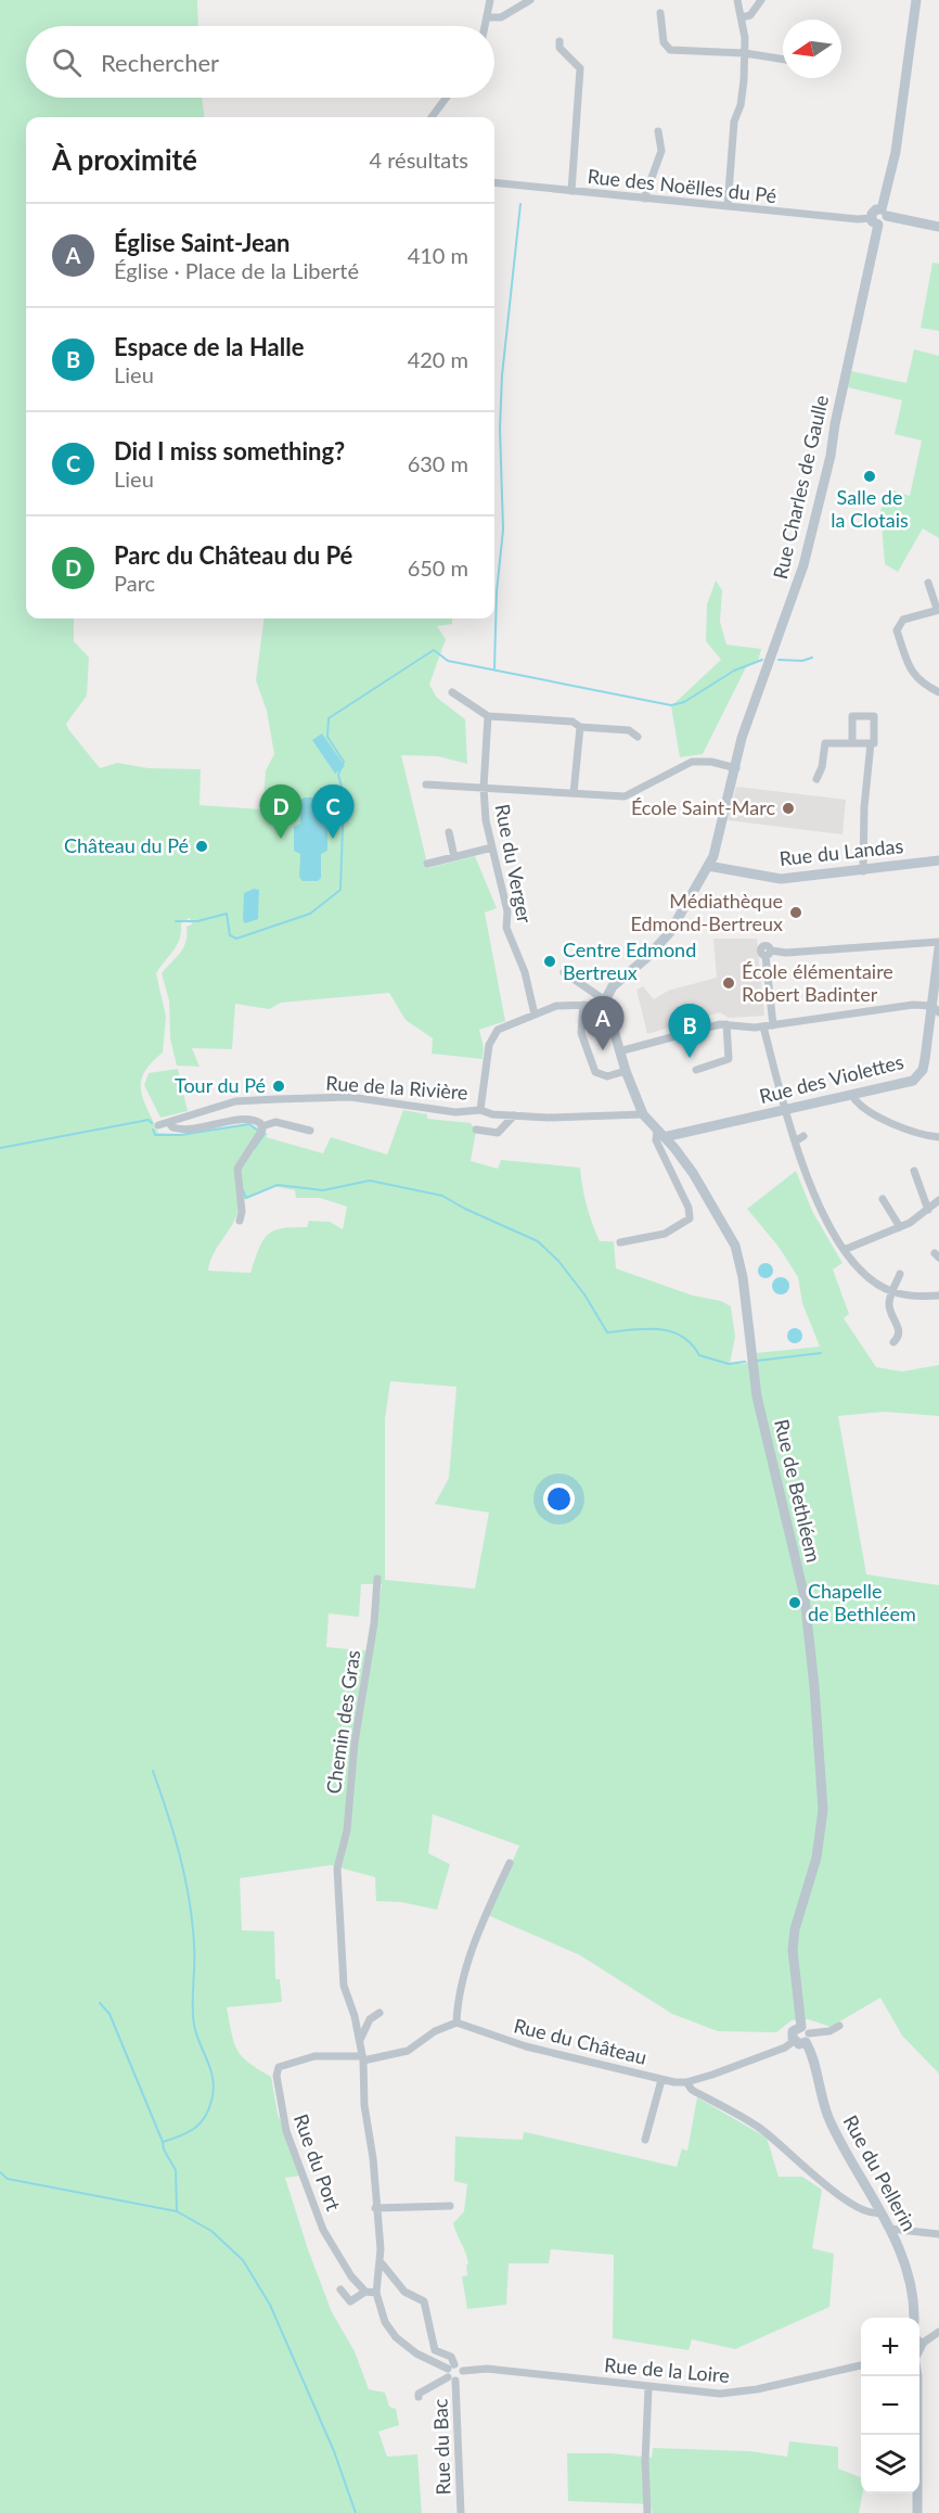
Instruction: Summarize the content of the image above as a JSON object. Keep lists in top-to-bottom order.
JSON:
{
  "streets": {
    "main road": [
      "Rue Charles de Gaulle",
      "Rue du Landas",
      "Rue des Violettes",
      "Rue de Bethléem",
      "Rue du Pellerin"
    ],
    "street": [
      "Rue des Noëlles du Pé",
      "Rue du Verger",
      "Rue de la Rivière",
      "Chemin des Gras",
      "Rue du Château",
      "Rue du Port",
      "Rue de la Loire",
      "Rue du Bac"
    ]
  },
  "crossings": [
    ["Rue des Noëlles du Pé", "Rue Charles de Gaulle"],
    ["Rue Charles de Gaulle", "Rue du Landas"],
    ["Rue Charles de Gaulle", "Rue de Bethléem"],
    ["Rue des Violettes", "Rue de Bethléem"],
    ["Rue de la Rivière", "Rue de Bethléem"],
    ["Rue de Bethléem", "Rue du Pellerin"],
    ["Chemin des Gras", "Rue du Port"],
    ["Rue de la Loire", "Rue du Bac"]
  ],
  "places": [
    "Salle de la Clotais",
    "École Saint-Marc",
    "Château du Pé",
    "Médiathèque Edmond-Bertreux",
    "Centre Edmond Bertreux",
    "École élémentaire Robert Badinter",
    "Tour du Pé",
    "Chapelle de Bethléem"
  ],
  "north": "left",
  "page": {
    "search": "Rechercher",
    "heading": ["À proximité", "4 résultats"],
    "list": [
      {
        "mark": "A",
        "name": "Église Saint-Jean",
        "note": "Église · Place de la Liberté",
        "value": "410 m"
      },
      {
        "mark": "B",
        "name": "Espace de la Halle",
        "note": "Lieu",
        "value": "420 m"
      },
      {
        "mark": "C",
        "name": "Did I miss something?",
        "note": "Lieu",
        "value": "630 m"
      },
      {
        "mark": "D",
        "name": "Parc du Château du Pé",
        "note": "Parc",
        "value": "650 m"
      }
    ],
    "pins": [
      "C",
      "D",
      "A",
      "B"
    ],
    "map_buttons": ["+", "−"]
  }
}
